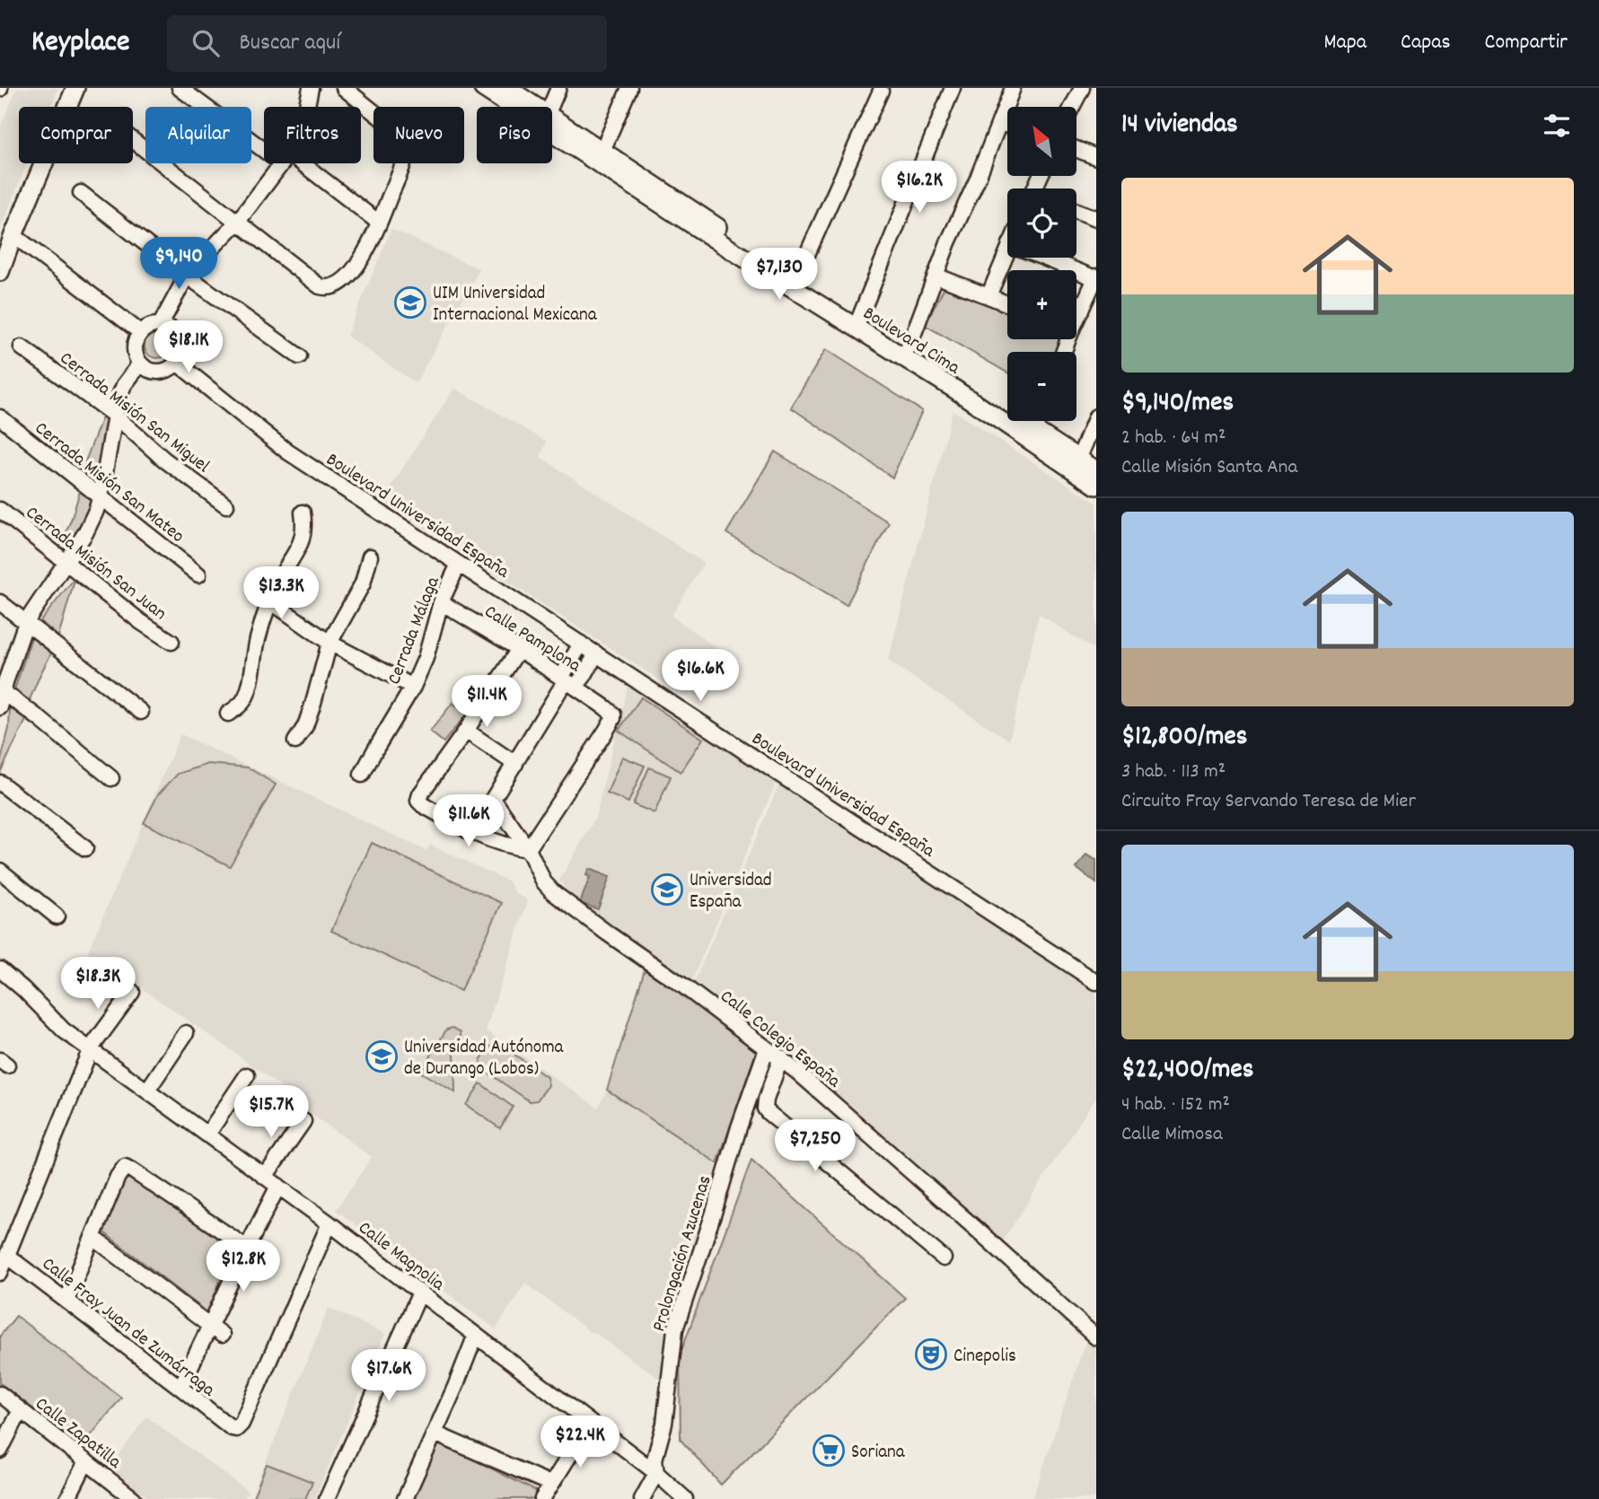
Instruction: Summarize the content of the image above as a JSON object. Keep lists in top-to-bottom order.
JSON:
{
  "streets": {
    "main road": ["Boulevard Cima"],
    "street": [
      "Cerrada Misión San Miguel",
      "Cerrada Misión San Mateo",
      "Boulevard Universidad España",
      "Cerrada Misión San Juan",
      "Cerrada Málaga",
      "Calle Pamplona",
      "Calle Colegio España",
      "Prolongación Azucenas",
      "Calle Magnolia",
      "Calle Fray Juan de Zumárraga",
      "Calle Zapatilla"
    ]
  },
  "crossings": [
    ["Boulevard Universidad España", "Cerrada Málaga"],
    ["Cerrada Málaga", "Calle Pamplona"],
    ["Calle Pamplona", "Calle Colegio España"],
    ["Calle Colegio España", "Prolongación Azucenas"],
    ["Prolongación Azucenas", "Calle Magnolia"],
    ["Calle Magnolia", "Calle Fray Juan de Zumárraga"]
  ],
  "places": {
    "school or university": ["UIM Universidad Internacional Mexicana", "Universidad España", "Universidad Autónoma de Durango (Lobos)"],
    "theatre": ["Cinepolis"],
    "supermarket": ["Soriana"]
  },
  "north": "top left",
  "page": {
    "header": "Keyplace",
    "search": "Buscar aquí",
    "nav": ["Mapa", "Capas", "Compartir"],
    "heading": "14 viviendas",
    "map_buttons": ["+", "−"],
    "chip": [
      "Comprar",
      "Alquilar",
      "Filtros",
      "Nuevo",
      "Piso"
    ],
    "price": [
      "$16.2K",
      "$9,140",
      "$7,130",
      "$18.1K",
      "$13.3K",
      "$16.6K",
      "$11.4K",
      "$11.6K",
      "$18.3K",
      "$15.7K",
      "$7,250",
      "$12.8K",
      "$17.6K",
      "$22.4K"
    ],
    "list": [
      {
        "name": "$9,140/mes",
        "note": "2 hab. · 64 m² · Calle Misión Santa Ana"
      },
      {
        "name": "$12,800/mes",
        "note": "3 hab. · 113 m² · Circuito Fray Servando Teresa de Mier"
      },
      {
        "name": "$22,400/mes",
        "note": "4 hab. · 152 m² · Calle Mimosa"
      }
    ]
  }
}
